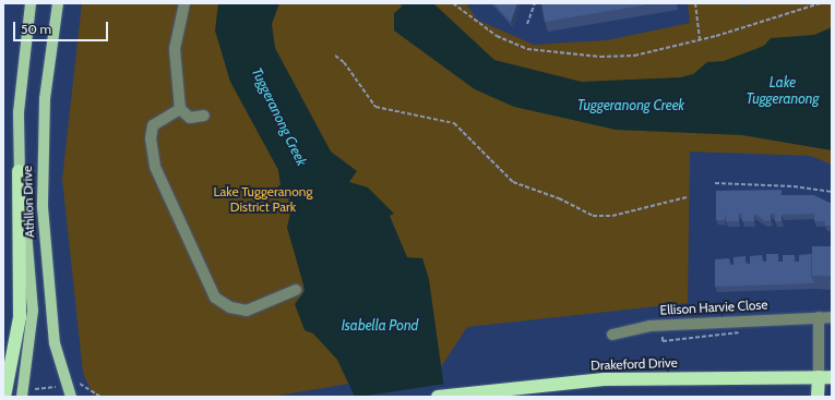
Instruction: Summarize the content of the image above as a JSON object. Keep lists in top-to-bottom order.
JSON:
{
  "streets": {
    "highway": ["Drakeford Drive"],
    "main road": ["Athllon Drive"],
    "street": ["Ellison Harvie Close"]
  },
  "water": ["Lake Tuggeranong", "Tuggeranong Creek", "Isabella Pond"],
  "parks": ["Lake Tuggeranong District Park"],
  "scale_bar": "50 m"
}
